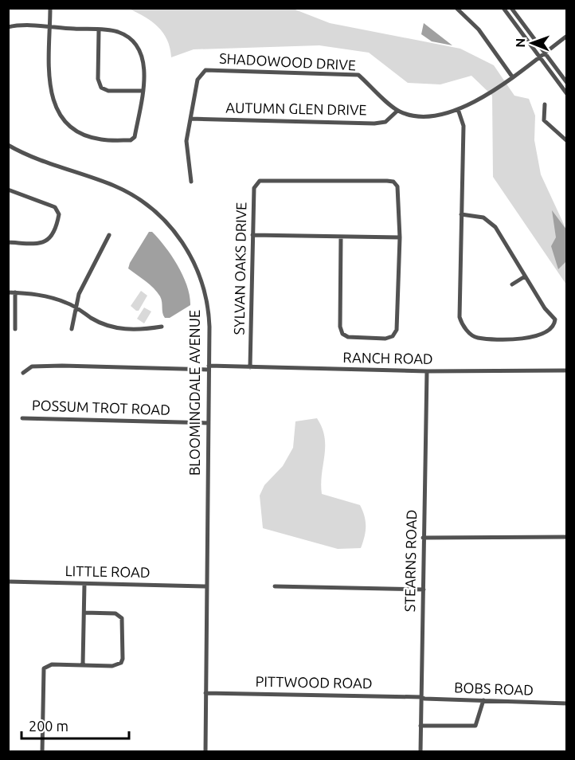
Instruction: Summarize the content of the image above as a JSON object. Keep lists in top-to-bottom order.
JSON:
{
  "streets": {
    "street": [
      "SHADOWOOD DRIVE",
      "AUTUMN GLEN DRIVE",
      "SYLVAN OAKS DRIVE",
      "RANCH ROAD",
      "BLOOMINGDALE AVENUE",
      "POSSUM TROT ROAD",
      "STEARNS ROAD",
      "LITTLE ROAD",
      "PITTWOOD ROAD",
      "BOBS ROAD"
    ]
  },
  "crossings": [
    ["SHADOWOOD DRIVE", "AUTUMN GLEN DRIVE"],
    ["SYLVAN OAKS DRIVE", "RANCH ROAD"],
    ["RANCH ROAD", "BLOOMINGDALE AVENUE"],
    ["RANCH ROAD", "STEARNS ROAD"],
    ["BLOOMINGDALE AVENUE", "POSSUM TROT ROAD"],
    ["BLOOMINGDALE AVENUE", "LITTLE ROAD"],
    ["BLOOMINGDALE AVENUE", "PITTWOOD ROAD"],
    ["STEARNS ROAD", "PITTWOOD ROAD"],
    ["STEARNS ROAD", "BOBS ROAD"],
    ["PITTWOOD ROAD", "BOBS ROAD"]
  ],
  "scale_bar": "200 m",
  "north": "left"
}
